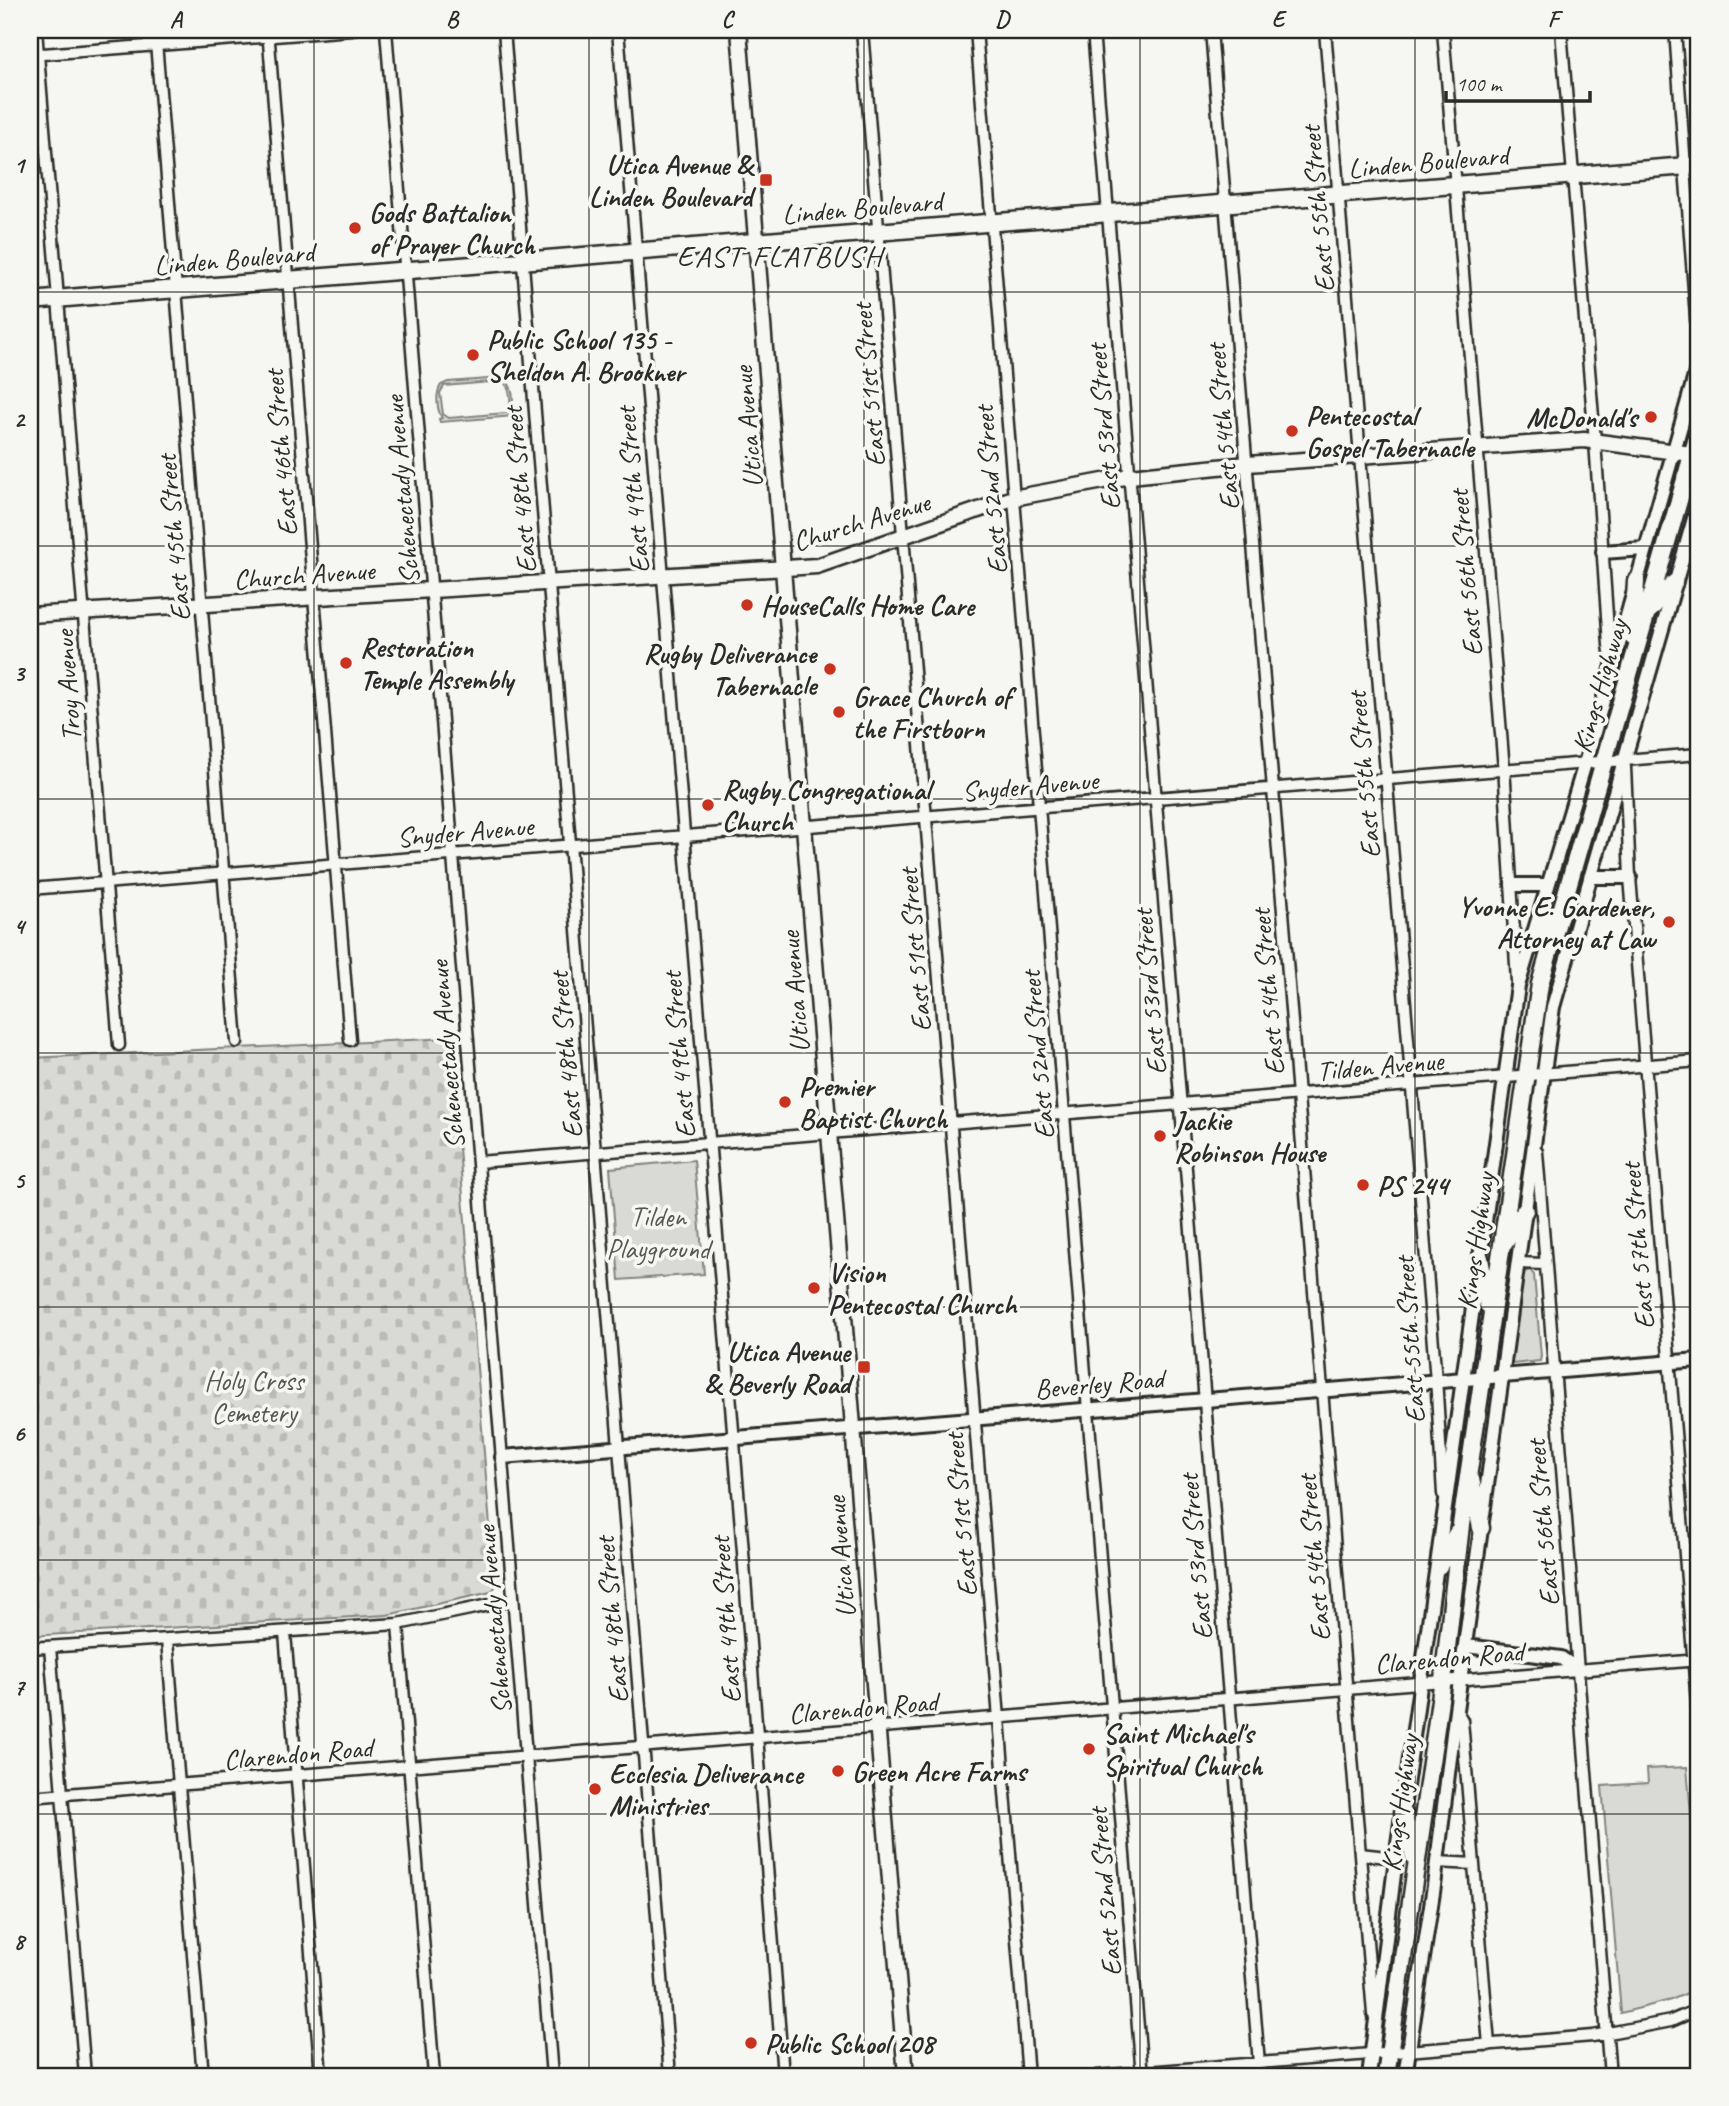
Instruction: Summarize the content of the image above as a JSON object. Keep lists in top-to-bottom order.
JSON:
{
  "streets": {
    "main road": [
      "Linden Boulevard",
      "Utica Avenue",
      "Church Avenue",
      "Kings Highway"
    ],
    "street": [
      "East 55th Street",
      "East 51st Street",
      "East 53rd Street",
      "East 54th Street",
      "East 46th Street",
      "Schenectady Avenue",
      "East 48th Street",
      "East 49th Street",
      "East 52nd Street",
      "East 45th Street",
      "East 56th Street",
      "Troy Avenue",
      "Snyder Avenue",
      "Tilden Avenue",
      "East 57th Street",
      "Beverley Road",
      "Clarendon Road"
    ]
  },
  "crossings": [
    ["Linden Boulevard", "East 55th Street"],
    ["Linden Boulevard", "East 51st Street"],
    ["Linden Boulevard", "Utica Avenue"],
    ["Linden Boulevard", "East 53rd Street"],
    ["Linden Boulevard", "East 54th Street"],
    ["Linden Boulevard", "East 46th Street"],
    ["Linden Boulevard", "Schenectady Avenue"],
    ["Linden Boulevard", "East 48th Street"],
    ["Linden Boulevard", "East 49th Street"],
    ["Linden Boulevard", "East 52nd Street"],
    ["Linden Boulevard", "East 45th Street"],
    ["Linden Boulevard", "East 56th Street"],
    ["Linden Boulevard", "Troy Avenue"],
    ["East 55th Street", "Church Avenue"],
    ["East 55th Street", "Kings Highway"],
    ["East 55th Street", "Snyder Avenue"],
    ["East 55th Street", "Tilden Avenue"],
    ["East 55th Street", "Beverley Road"],
    ["East 51st Street", "Church Avenue"],
    ["East 51st Street", "Snyder Avenue"],
    ["East 51st Street", "Tilden Avenue"],
    ["East 51st Street", "Beverley Road"],
    ["East 51st Street", "Clarendon Road"],
    ["Utica Avenue", "Church Avenue"],
    ["Utica Avenue", "Snyder Avenue"],
    ["Utica Avenue", "Tilden Avenue"],
    ["Utica Avenue", "Beverley Road"],
    ["Utica Avenue", "Clarendon Road"],
    ["East 53rd Street", "Church Avenue"],
    ["East 53rd Street", "Snyder Avenue"],
    ["East 53rd Street", "Tilden Avenue"],
    ["East 53rd Street", "Beverley Road"],
    ["East 53rd Street", "Clarendon Road"],
    ["East 54th Street", "Church Avenue"],
    ["East 54th Street", "Kings Highway"],
    ["East 54th Street", "Snyder Avenue"],
    ["East 54th Street", "Tilden Avenue"],
    ["East 54th Street", "Beverley Road"],
    ["East 54th Street", "Clarendon Road"],
    ["East 46th Street", "Church Avenue"],
    ["East 46th Street", "Snyder Avenue"],
    ["Schenectady Avenue", "Church Avenue"],
    ["Schenectady Avenue", "Snyder Avenue"],
    ["Schenectady Avenue", "Tilden Avenue"],
    ["Schenectady Avenue", "Beverley Road"],
    ["Schenectady Avenue", "Clarendon Road"],
    ["East 48th Street", "Church Avenue"],
    ["East 48th Street", "Snyder Avenue"],
    ["East 48th Street", "Tilden Avenue"],
    ["East 48th Street", "Beverley Road"],
    ["East 48th Street", "Clarendon Road"],
    ["East 49th Street", "Church Avenue"],
    ["East 49th Street", "Snyder Avenue"],
    ["East 49th Street", "Tilden Avenue"],
    ["East 49th Street", "Beverley Road"],
    ["East 49th Street", "Clarendon Road"],
    ["East 52nd Street", "Church Avenue"],
    ["East 52nd Street", "Snyder Avenue"],
    ["East 52nd Street", "Tilden Avenue"],
    ["East 52nd Street", "Beverley Road"],
    ["East 52nd Street", "Clarendon Road"],
    ["Church Avenue", "East 45th Street"],
    ["Church Avenue", "East 56th Street"],
    ["Church Avenue", "Troy Avenue"],
    ["Church Avenue", "Kings Highway"],
    ["East 45th Street", "Snyder Avenue"],
    ["East 56th Street", "Kings Highway"],
    ["East 56th Street", "Snyder Avenue"],
    ["East 56th Street", "Beverley Road"],
    ["East 56th Street", "Clarendon Road"],
    ["Troy Avenue", "Snyder Avenue"],
    ["Kings Highway", "Snyder Avenue"],
    ["Kings Highway", "Tilden Avenue"],
    ["Kings Highway", "East 57th Street"],
    ["Kings Highway", "Beverley Road"],
    ["Kings Highway", "Clarendon Road"],
    ["Snyder Avenue", "East 57th Street"],
    ["Tilden Avenue", "East 57th Street"],
    ["East 57th Street", "Beverley Road"],
    ["East 57th Street", "Clarendon Road"]
  ],
  "districts": ["EAST FLATBUSH"],
  "parks": ["Tilden Playground", "Holy Cross Cemetery"],
  "places": {
    "transit": ["Utica Avenue & Linden Boulevard", "Utica Avenue & Beverly Road"],
    "other": [
      "Gods Battalion of Prayer Church",
      "Public School 135 - Sheldon A. Brookner",
      "McDonald's",
      "Pentecostal Gospel Tabernacle",
      "HouseCalls Home Care",
      "Restoration Temple Assembly",
      "Rugby Deliverance Tabernacle",
      "Grace Church of the Firstborn",
      "Rugby Congregational Church",
      "Yvonne E. Gardener, Attorney at Law",
      "Premier Baptist Church",
      "Jackie Robinson House",
      "PS 244",
      "Vision Pentecostal Church",
      "Saint Michael's Spiritual Church",
      "Green Acre Farms",
      "Ecclesia Deliverance Ministries",
      "Public School 208"
    ]
  },
  "scale_bar": "100 m",
  "grid": {
    "columns": [
      "A",
      "B",
      "C",
      "D",
      "E",
      "F"
    ],
    "rows": [
      "1",
      "2",
      "3",
      "4",
      "5",
      "6",
      "7",
      "8"
    ]
  }
}
